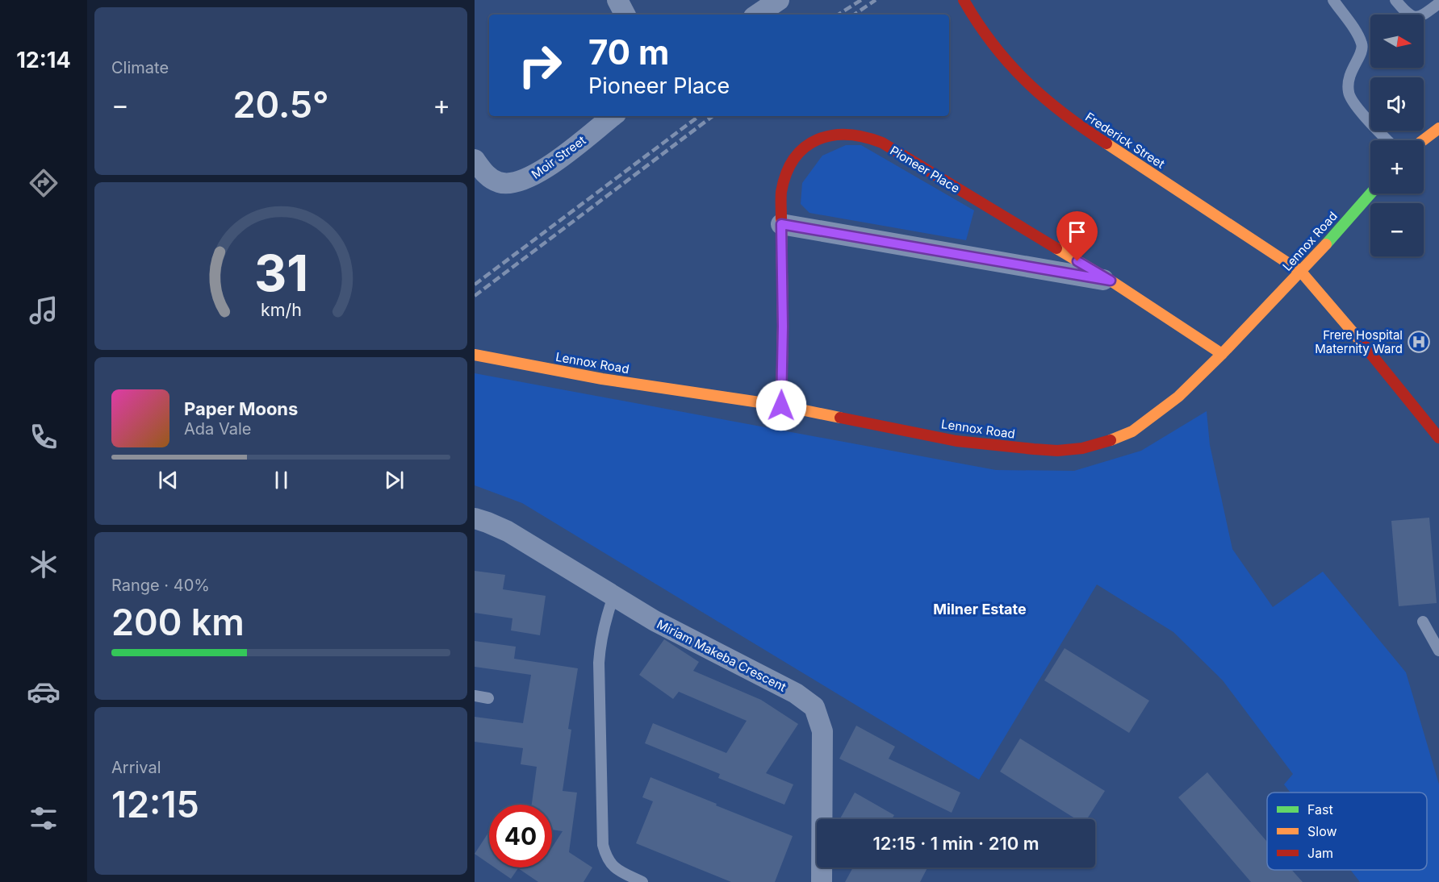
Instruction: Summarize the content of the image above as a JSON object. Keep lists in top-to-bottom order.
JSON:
{
  "streets": {
    "street": [
      "Frederick Street",
      "Moir Street",
      "Pioneer Place",
      "Lennox Road",
      "Miriam Makeba Crescent"
    ]
  },
  "crossings": [
    ["Frederick Street", "Lennox Road"],
    ["Pioneer Place", "Lennox Road"]
  ],
  "districts": ["Milner Estate"],
  "places": {
    "hospital": ["Frere Hospital Maternity Ward"]
  },
  "legend": ["Fast", "Slow", "Jam"],
  "north": "right",
  "page": {
    "tabs": "12:14",
    "tile": [
      "Climate",
      ["Range · 40%", "200 km"],
      ["Arrival", "12:15"]
    ],
    "map_buttons": ["+", "−"],
    "turn": ["70 m", "Pioneer Place"],
    "heat": ["−", "20.5°", "+"],
    "song": ["Paper Moons", "Ada Vale"],
    "limit": "40",
    "trip": "12:15 · 1 min · 210 m",
    "gauge": ["31", "km/h"]
  }
}
